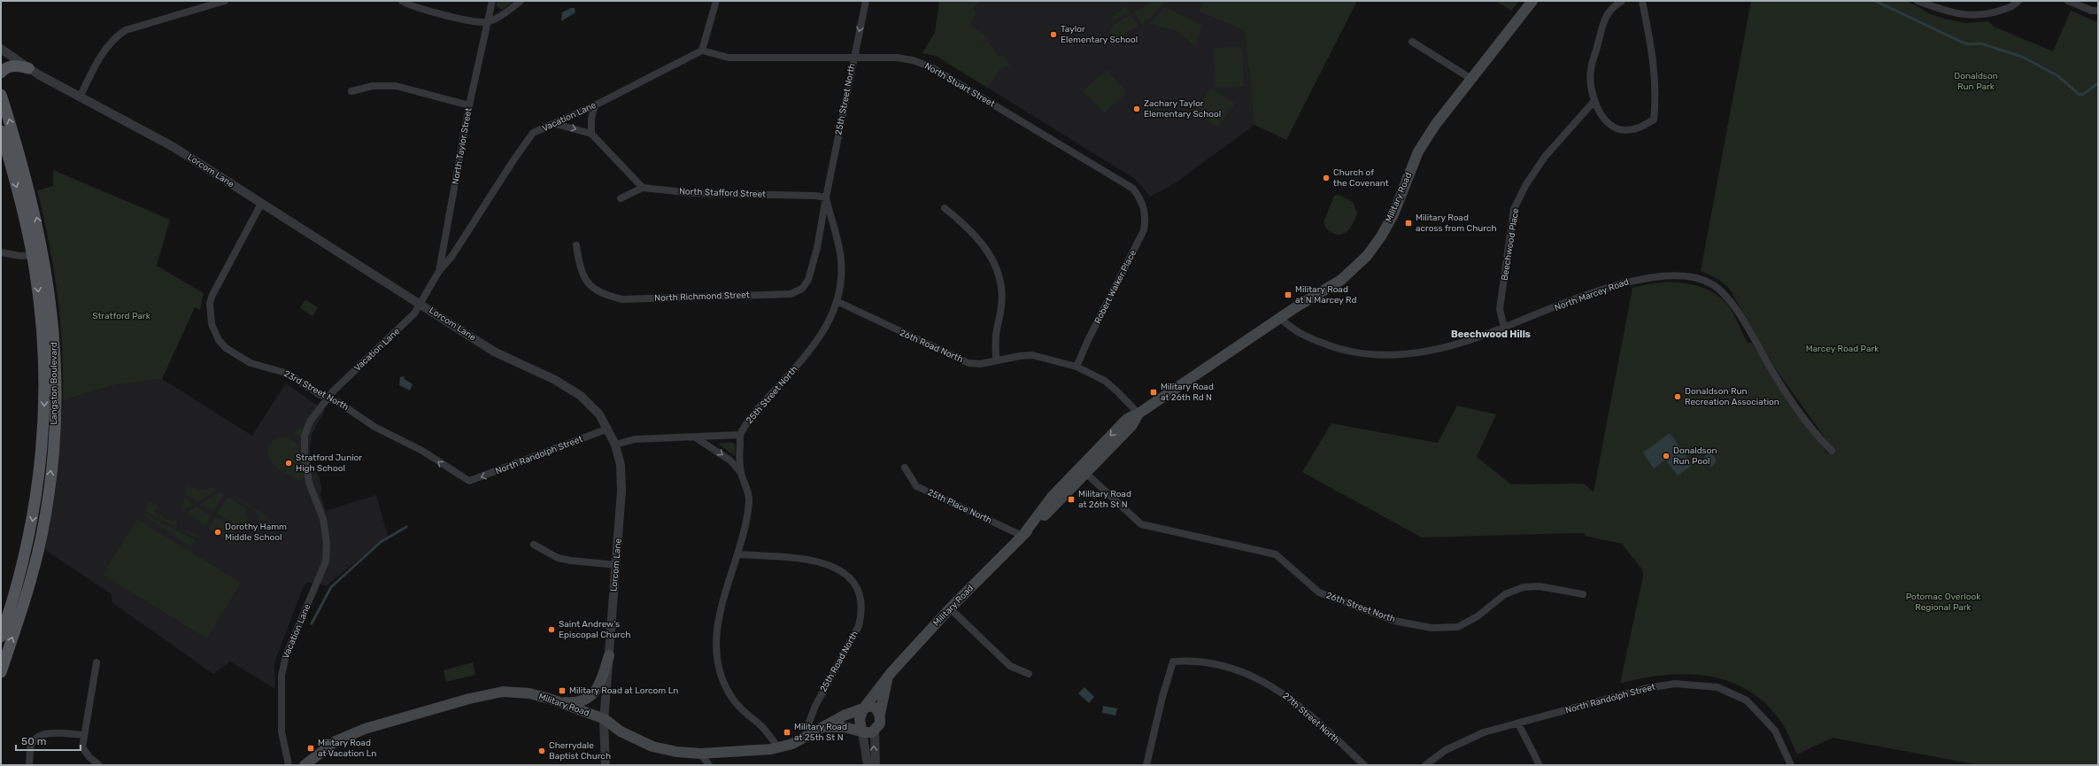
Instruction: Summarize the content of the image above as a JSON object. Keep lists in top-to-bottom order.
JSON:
{
  "streets": {
    "main road": ["Military Road", "Langston Boulevard"],
    "street": [
      "North Stuart Street",
      "25th Street North",
      "Vacation Lane",
      "North Taylor Street",
      "Lorcom Lane",
      "North Stafford Street",
      "Beechwood Place",
      "Robert Walker Place",
      "North Marcey Road",
      "North Richmond Street",
      "26th Road North",
      "23rd Street North",
      "North Randolph Street",
      "25th Place North",
      "26th Street North",
      "25th Road North",
      "27th Street North"
    ]
  },
  "crossings": [
    ["North Stuart Street", "25th Street North"],
    ["North Stuart Street", "Vacation Lane"],
    ["North Stuart Street", "Robert Walker Place"],
    ["25th Street North", "North Stafford Street"],
    ["25th Street North", "Military Road"],
    ["25th Street North", "North Richmond Street"],
    ["25th Street North", "26th Road North"],
    ["25th Street North", "25th Road North"],
    ["Vacation Lane", "North Taylor Street"],
    ["Vacation Lane", "Lorcom Lane"],
    ["Vacation Lane", "23rd Street North"],
    ["Lorcom Lane", "Military Road"],
    ["Lorcom Lane", "23rd Street North"],
    ["Lorcom Lane", "North Randolph Street"],
    ["Military Road", "North Marcey Road"],
    ["Military Road", "26th Road North"],
    ["Military Road", "25th Place North"],
    ["Military Road", "26th Street North"],
    ["Military Road", "25th Road North"],
    ["Beechwood Place", "North Marcey Road"],
    ["Robert Walker Place", "26th Road North"],
    ["23rd Street North", "North Randolph Street"]
  ],
  "one_way": ["23rd Street North"],
  "districts": ["Beechwood Hills"],
  "parks": [
    "Donaldson Run Park",
    "Stratford Park",
    "Marcey Road Park",
    "Potomac Overlook Regional Park"
  ],
  "places": {
    "other": [
      "Taylor Elementary School",
      "Zachary Taylor Elementary School",
      "Church of the Covenant",
      "Donaldson Run Recreation Association",
      "Donaldson Run Pool",
      "Stratford Junior High School",
      "Dorothy Hamm Middle School",
      "Saint Andrew's Episcopal Church",
      "Cherrydale Baptist Church"
    ],
    "transit": [
      "Military Road across from Church",
      "Military Road at N Marcey Rd",
      "Military Road at 26th Rd N",
      "Military Road at 26th St N",
      "Military Road at Lorcom Ln",
      "Military Road at 25th St N",
      "Military Road at Vacation Ln"
    ]
  },
  "scale_bar": "50 m"
}
